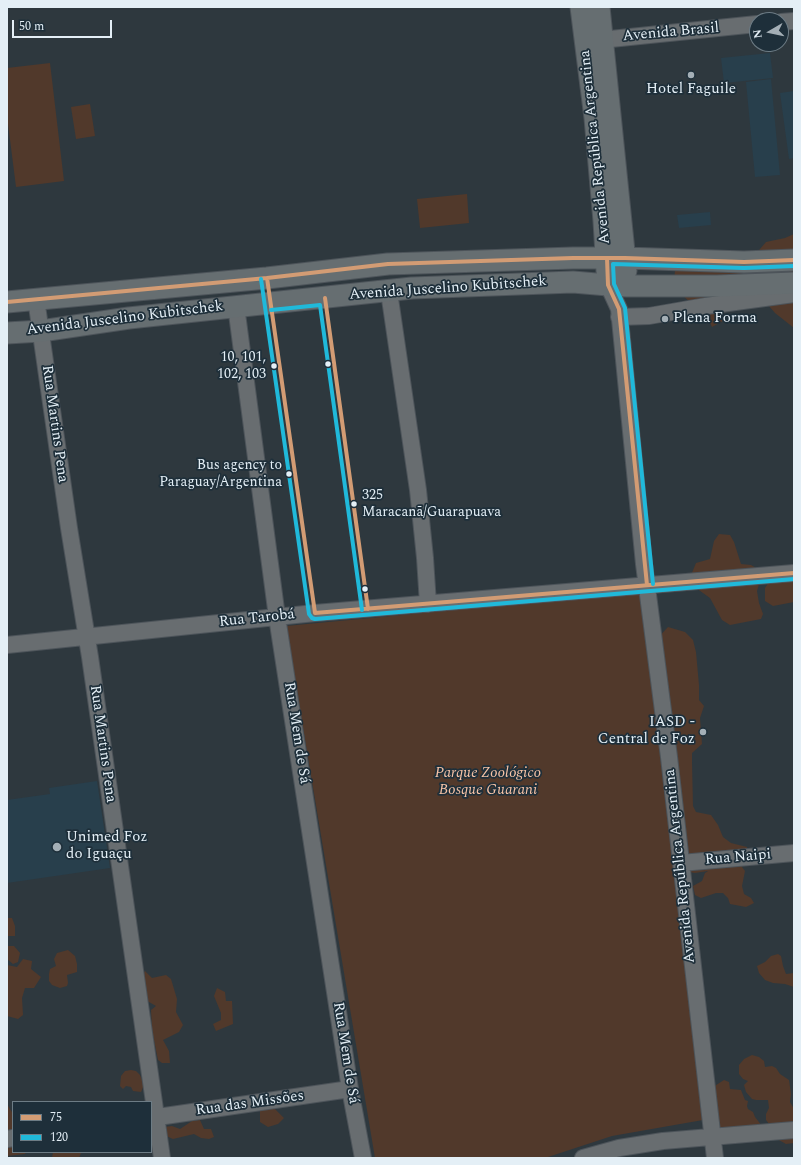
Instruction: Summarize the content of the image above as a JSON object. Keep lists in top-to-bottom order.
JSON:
{
  "streets": {
    "main road": ["Avenida República Argentina", "Avenida Juscelino Kubitschek"],
    "street": [
      "Avenida Brasil",
      "Rua Martins Pena",
      "Rua Tarobá",
      "Rua Mem de Sá",
      "Rua Naipi",
      "Rua das Missões"
    ]
  },
  "crossings": [
    ["Avenida Brasil", "Avenida República Argentina"],
    ["Avenida República Argentina", "Avenida Juscelino Kubitschek"],
    ["Avenida República Argentina", "Rua Tarobá"],
    ["Avenida República Argentina", "Rua Naipi"],
    ["Avenida Juscelino Kubitschek", "Rua Martins Pena"],
    ["Avenida Juscelino Kubitschek", "Rua Mem de Sá"],
    ["Rua Martins Pena", "Rua Tarobá"],
    ["Rua Martins Pena", "Rua das Missões"],
    ["Rua Tarobá", "Rua Mem de Sá"],
    ["Rua Mem de Sá", "Rua das Missões"]
  ],
  "parks": ["Parque Zoológico Bosque Guarani"],
  "places": [
    "Hotel Faguile",
    "Plena Forma",
    "10, 101, 102, 103",
    "Bus agency to Paraguay/Argentina",
    "325 Maracanã/Guarapuava",
    "IASD - Central de Foz",
    "Unimed Foz do Iguaçu"
  ],
  "lines": ["transit line 75", "transit line 120"],
  "legend": ["75", "120"],
  "scale_bar": "50 m",
  "north": "left"
}
